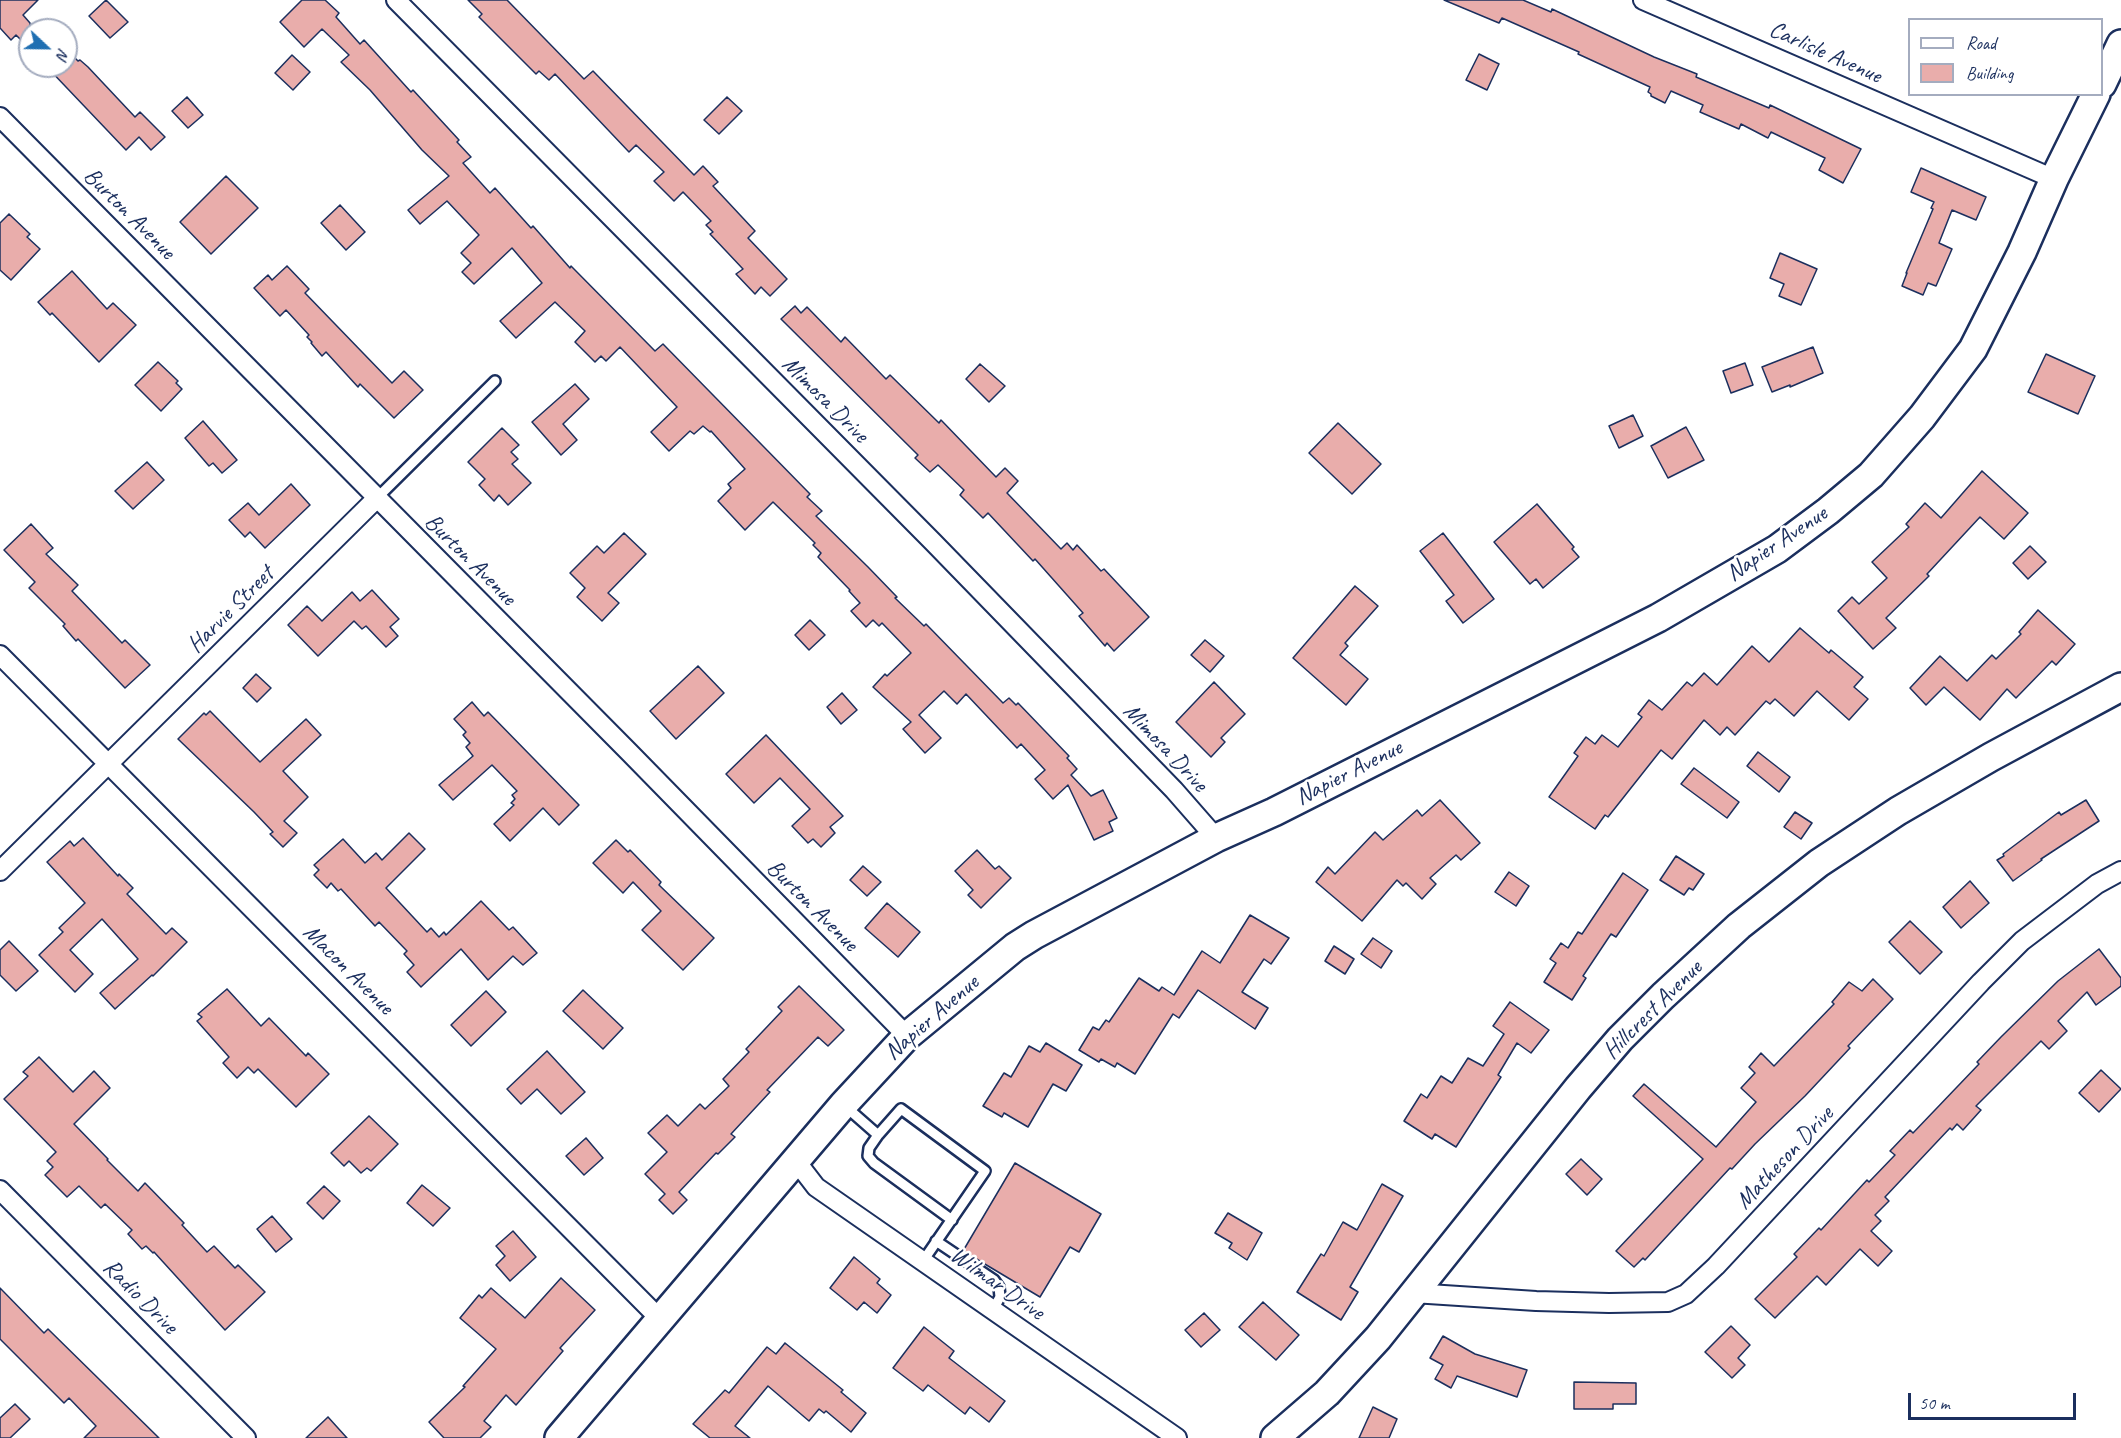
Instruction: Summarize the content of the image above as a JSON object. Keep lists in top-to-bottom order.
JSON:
{
  "streets": {
    "street": [
      "Carlisle Avenue",
      "Burton Avenue",
      "Mimosa Drive",
      "Napier Avenue",
      "Harvie Street",
      "Macon Avenue",
      "Hillcrest Avenue",
      "Matheson Drive",
      "Wilmar Drive",
      "Radio Drive"
    ]
  },
  "crossings": [
    ["Carlisle Avenue", "Napier Avenue"],
    ["Burton Avenue", "Napier Avenue"],
    ["Burton Avenue", "Harvie Street"],
    ["Mimosa Drive", "Napier Avenue"],
    ["Napier Avenue", "Macon Avenue"],
    ["Napier Avenue", "Wilmar Drive"],
    ["Harvie Street", "Macon Avenue"],
    ["Hillcrest Avenue", "Matheson Drive"]
  ],
  "legend": ["Road", "Building"],
  "scale_bar": "50 m",
  "north": "right"
}
